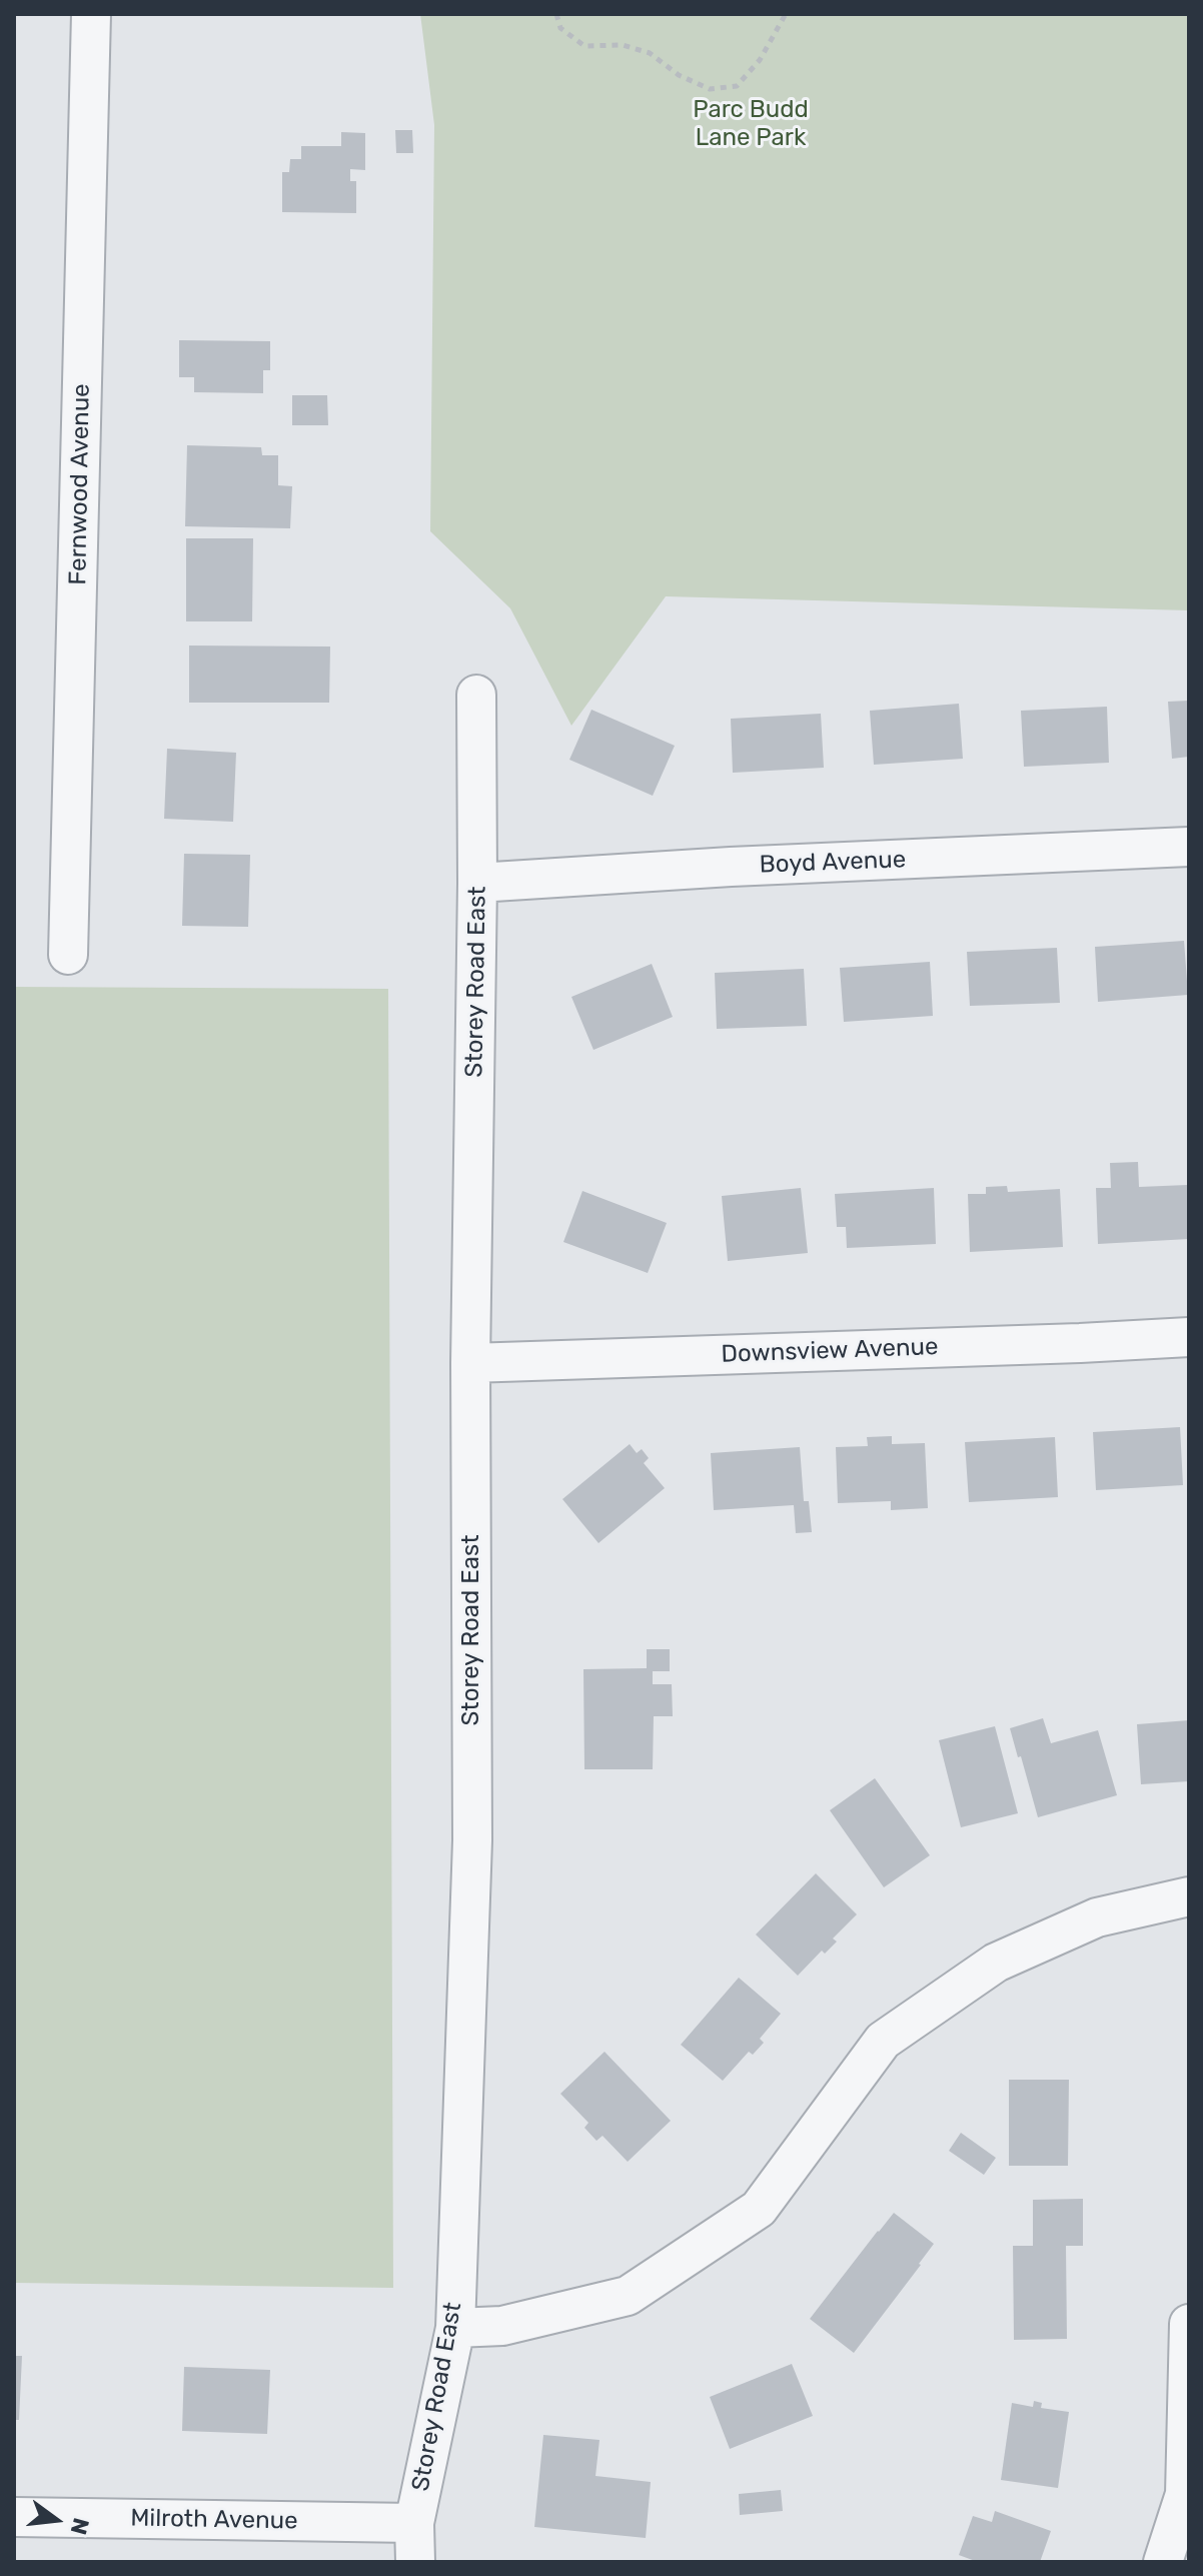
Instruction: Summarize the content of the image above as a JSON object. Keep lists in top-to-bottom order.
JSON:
{
  "streets": {
    "street": [
      "Fernwood Avenue",
      "Boyd Avenue",
      "Storey Road East",
      "Downsview Avenue",
      "Milroth Avenue"
    ]
  },
  "crossings": [
    ["Boyd Avenue", "Storey Road East"],
    ["Storey Road East", "Downsview Avenue"],
    ["Storey Road East", "Milroth Avenue"]
  ],
  "parks": ["Parc Budd Lane Park"],
  "north": "right"
}
